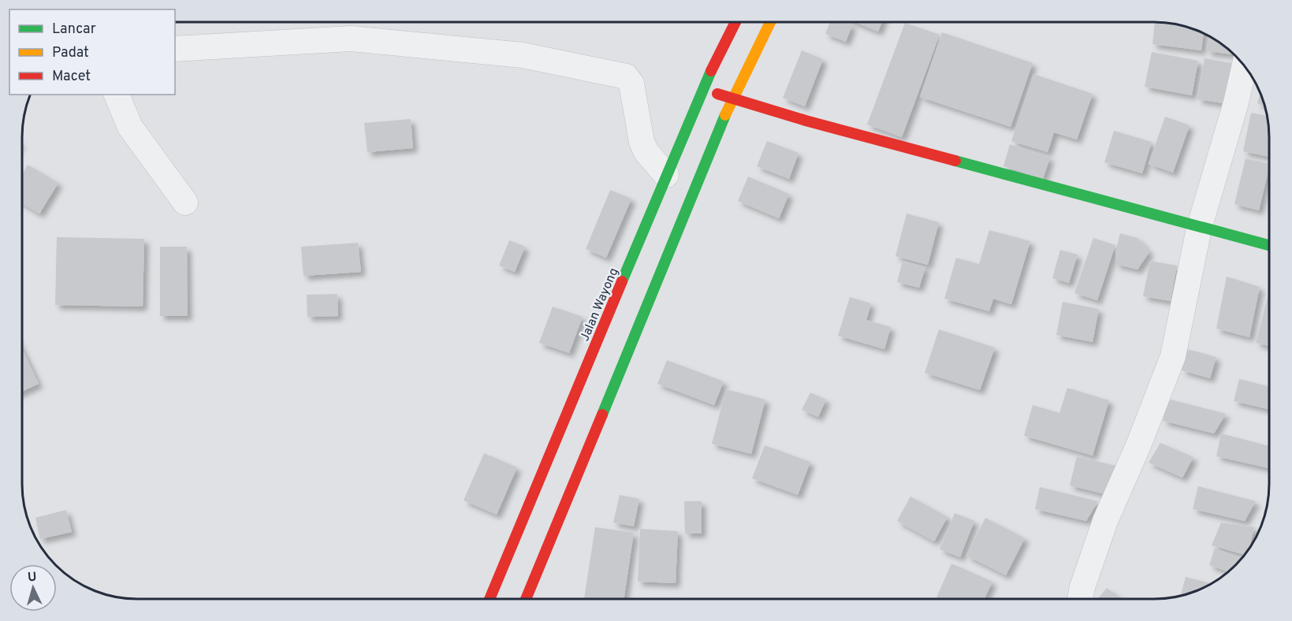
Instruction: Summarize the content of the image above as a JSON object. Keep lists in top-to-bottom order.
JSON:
{
  "streets": {
    "street": ["Jalan Wayong"]
  },
  "legend": ["Lancar", "Padat", "Macet"],
  "north": "top"
}
